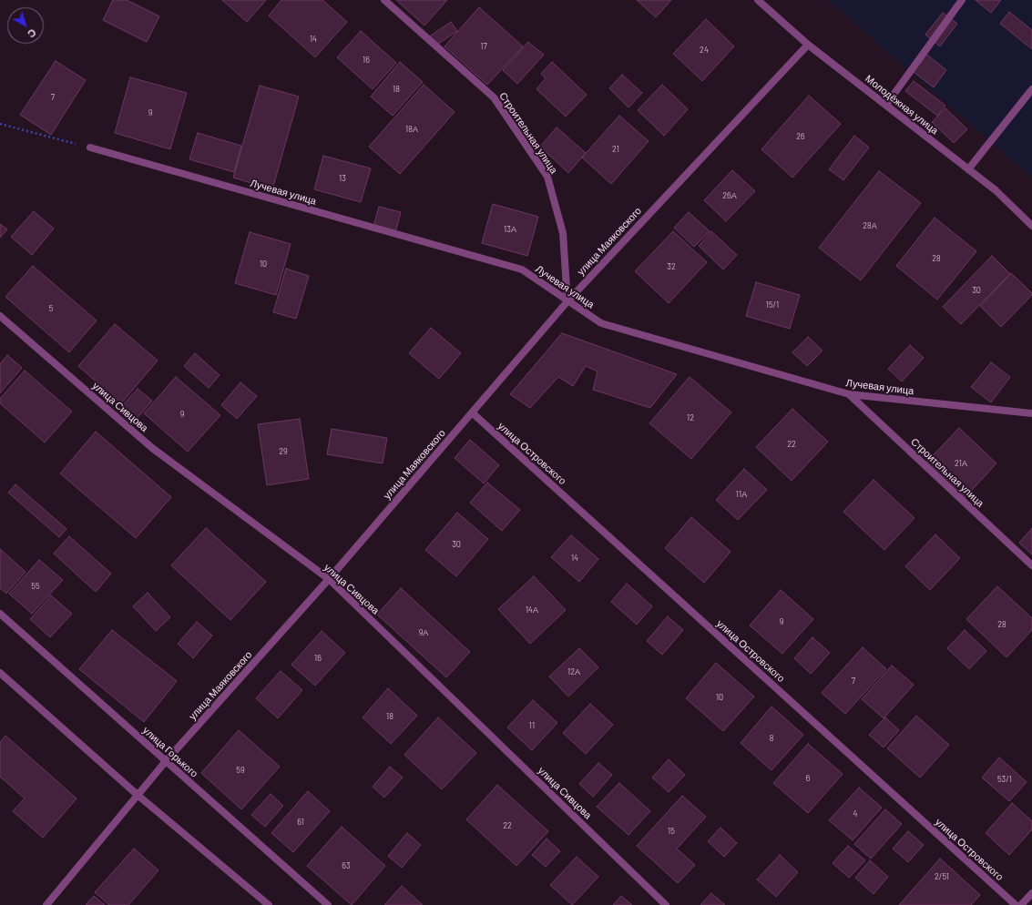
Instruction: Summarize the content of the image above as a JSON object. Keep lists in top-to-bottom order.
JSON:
{
  "streets": {
    "street": [
      "Молодёжная улица",
      "Строительная улица",
      "Лучевая улица",
      "улица Маяковского",
      "улица Сивцова",
      "улица Островского",
      "улица Горького"
    ]
  },
  "crossings": [
    ["Молодёжная улица", "улица Маяковского"],
    ["Строительная улица", "Лучевая улица"],
    ["Строительная улица", "улица Маяковского"],
    ["Лучевая улица", "улица Маяковского"],
    ["улица Маяковского", "улица Сивцова"],
    ["улица Маяковского", "улица Островского"],
    ["улица Маяковского", "улица Горького"]
  ],
  "house_numbers": [
    "14",
    "17",
    "24",
    "16",
    "18",
    "7",
    "9",
    "18А",
    "26",
    "21",
    "13",
    "26А",
    "28А",
    "13А",
    "28",
    "10",
    "32",
    "30",
    "15/1",
    "5",
    "9",
    "12",
    "22",
    "29",
    "21А",
    "11А",
    "30",
    "14",
    "55",
    "14А",
    "9",
    "28",
    "9А",
    "16",
    "12А",
    "7",
    "10",
    "18",
    "11",
    "8",
    "59",
    "6",
    "53/1",
    "4",
    "61",
    "22",
    "15",
    "63",
    "2/51"
  ],
  "north": "bottom right"
}
